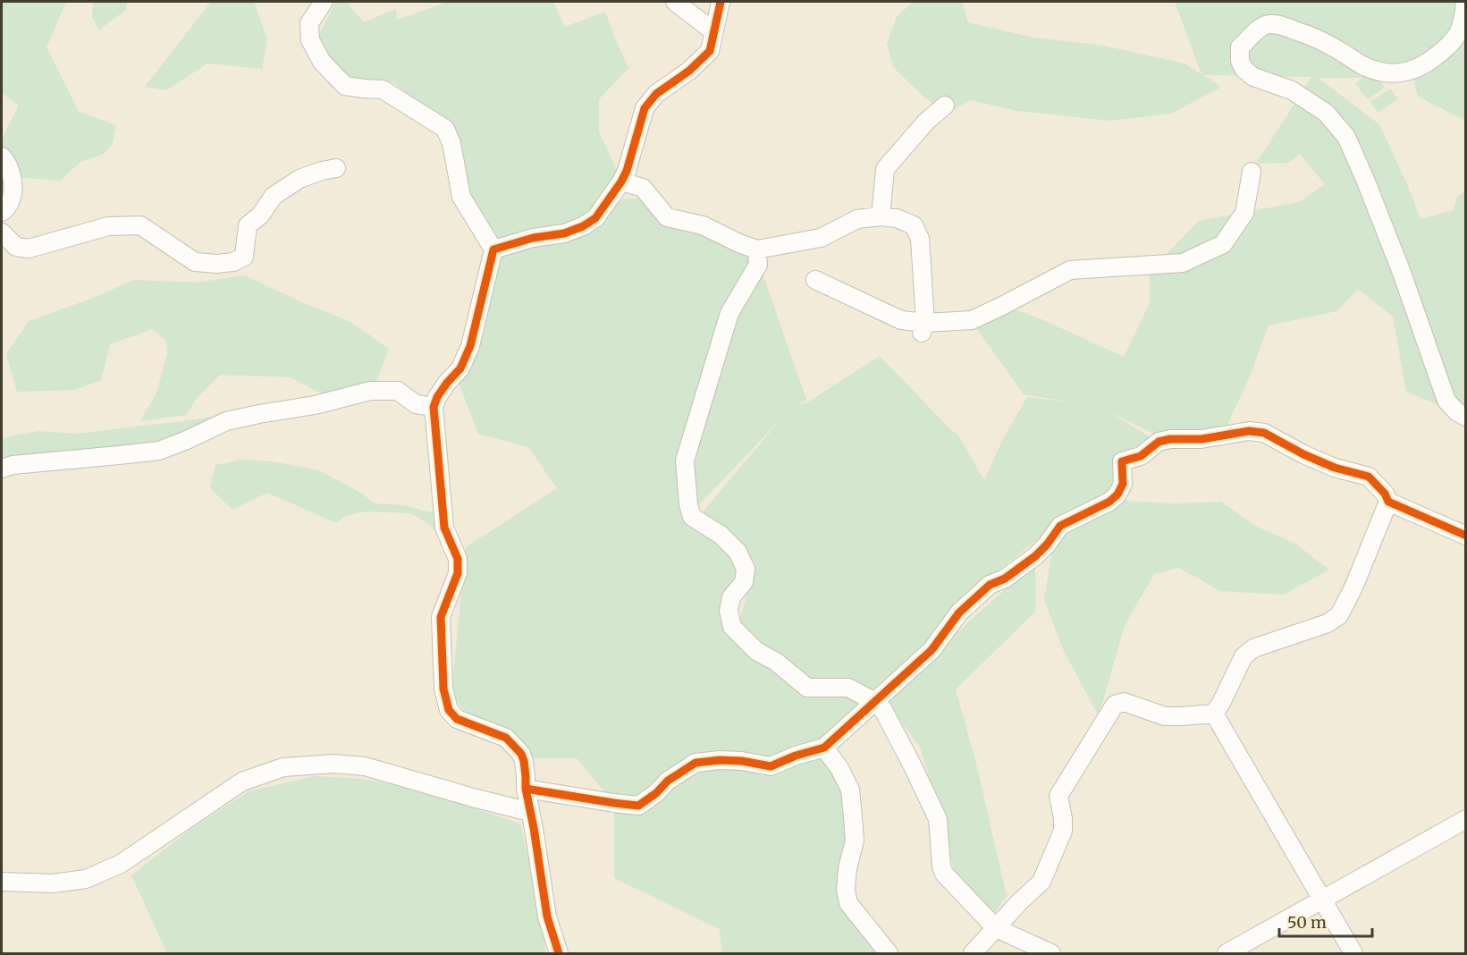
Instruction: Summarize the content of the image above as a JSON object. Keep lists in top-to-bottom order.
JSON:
{
  "scale_bar": "50 m"
}
